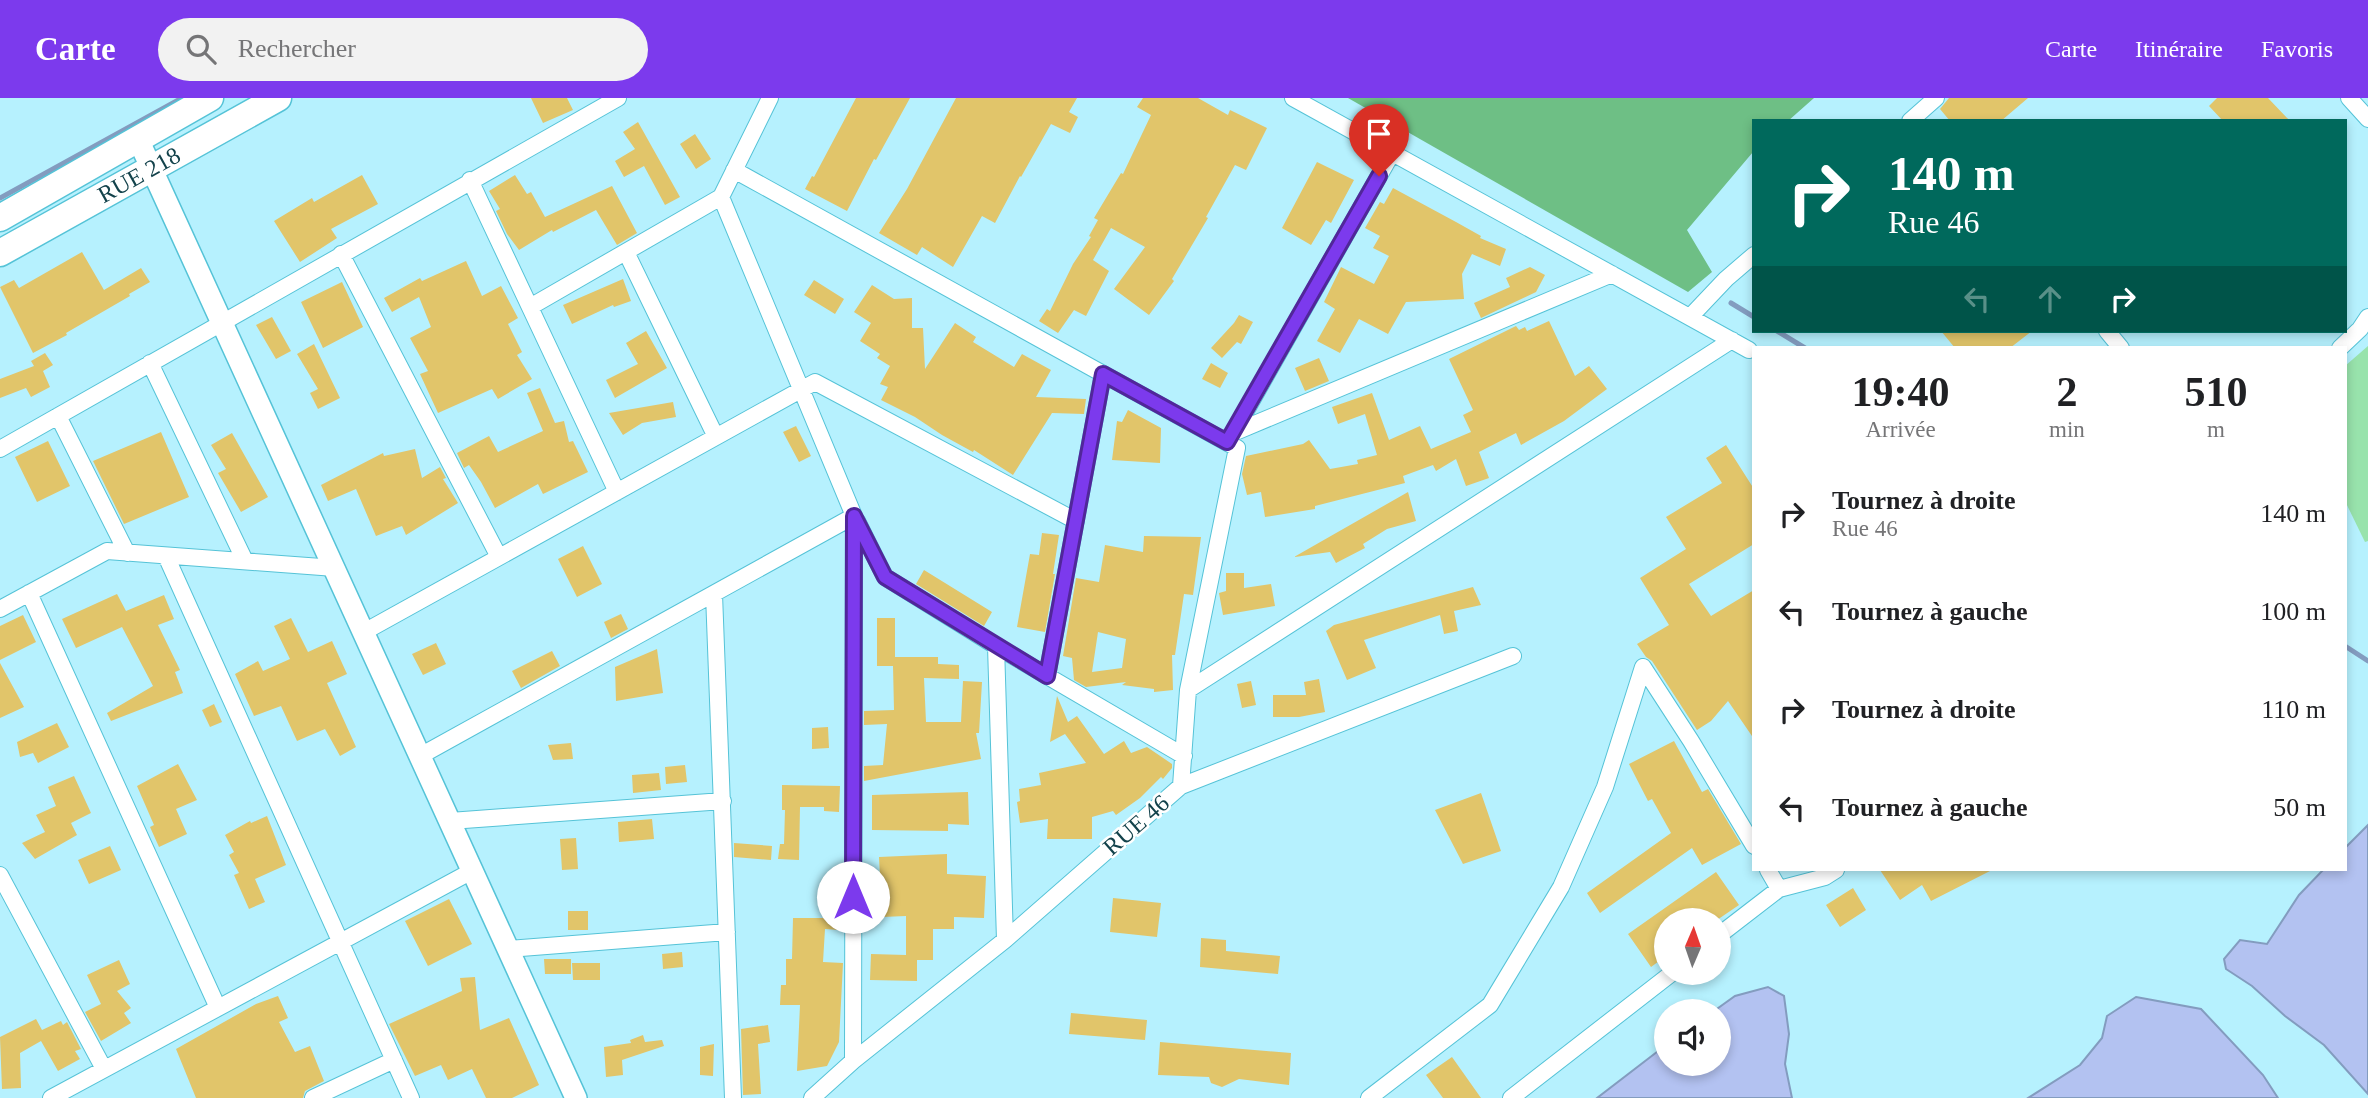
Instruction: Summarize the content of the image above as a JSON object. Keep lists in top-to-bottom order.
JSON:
{
  "streets": {
    "highway": ["RUE 218"],
    "street": ["RUE 46"]
  },
  "north": "top",
  "page": {
    "header": "Carte",
    "search": "Rechercher",
    "nav": ["Carte", "Itinéraire", "Favoris"],
    "turn": ["140 m", "Rue 46"],
    "eta": [
      "19:40",
      "Arrivée",
      "2",
      "min",
      "510",
      "m"
    ],
    "list": [
      {
        "name": "Tournez à droite",
        "note": "Rue 46",
        "value": "140 m"
      },
      {
        "name": "Tournez à gauche",
        "value": "100 m"
      },
      {
        "name": "Tournez à droite",
        "value": "110 m"
      },
      {
        "name": "Tournez à gauche",
        "value": "50 m"
      }
    ]
  }
}
